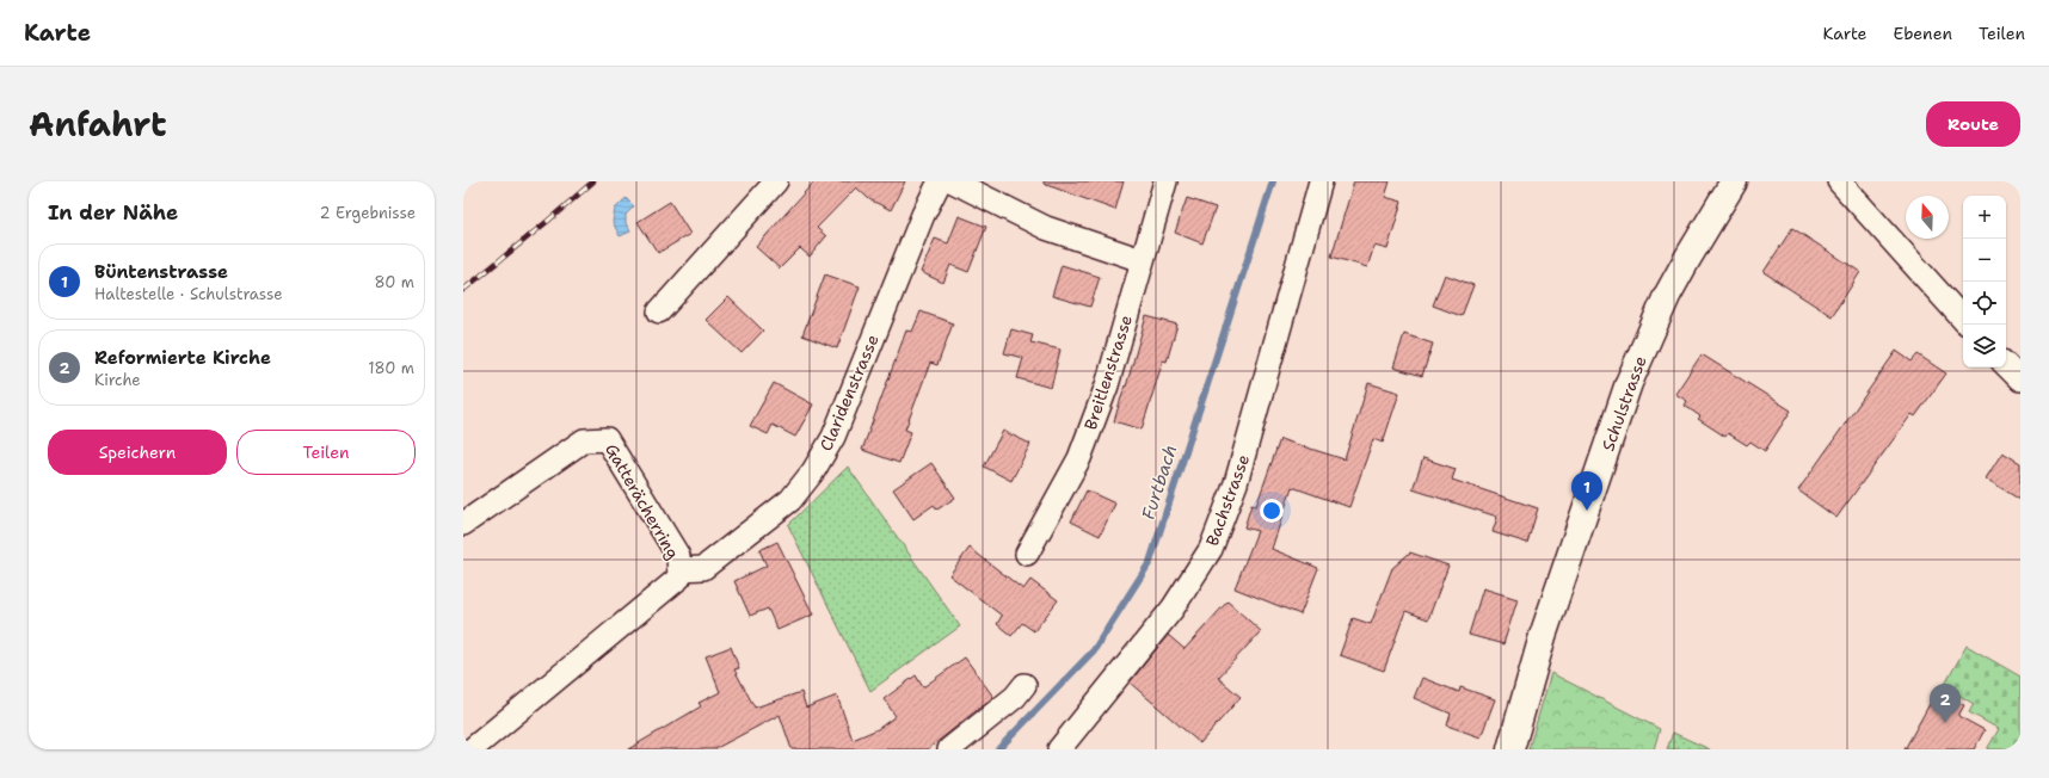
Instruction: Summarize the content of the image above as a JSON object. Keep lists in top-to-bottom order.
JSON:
{
  "streets": {
    "street": [
      "Breitlenstrasse",
      "Claridenstrasse",
      "Schulstrasse",
      "Bachstrasse",
      "Gatterächerring"
    ]
  },
  "crossings": [
    ["Claridenstrasse", "Gatterächerring"]
  ],
  "water": ["Furtbach"],
  "north": "top",
  "page": {
    "header": "Karte",
    "nav": ["Karte", "Ebenen", "Teilen"],
    "title": "Anfahrt",
    "buttons": [
      "Route",
      ["Speichern", "Teilen"]
    ],
    "heading": ["In der Nähe", "2 Ergebnisse"],
    "map_buttons": ["+", "−"],
    "list": [
      {
        "mark": "1",
        "name": "Büntenstrasse",
        "note": "Haltestelle · Schulstrasse",
        "value": "80 m"
      },
      {
        "mark": "2",
        "name": "Reformierte Kirche",
        "note": "Kirche",
        "value": "180 m"
      }
    ],
    "pins": ["1", "2"]
  }
}
